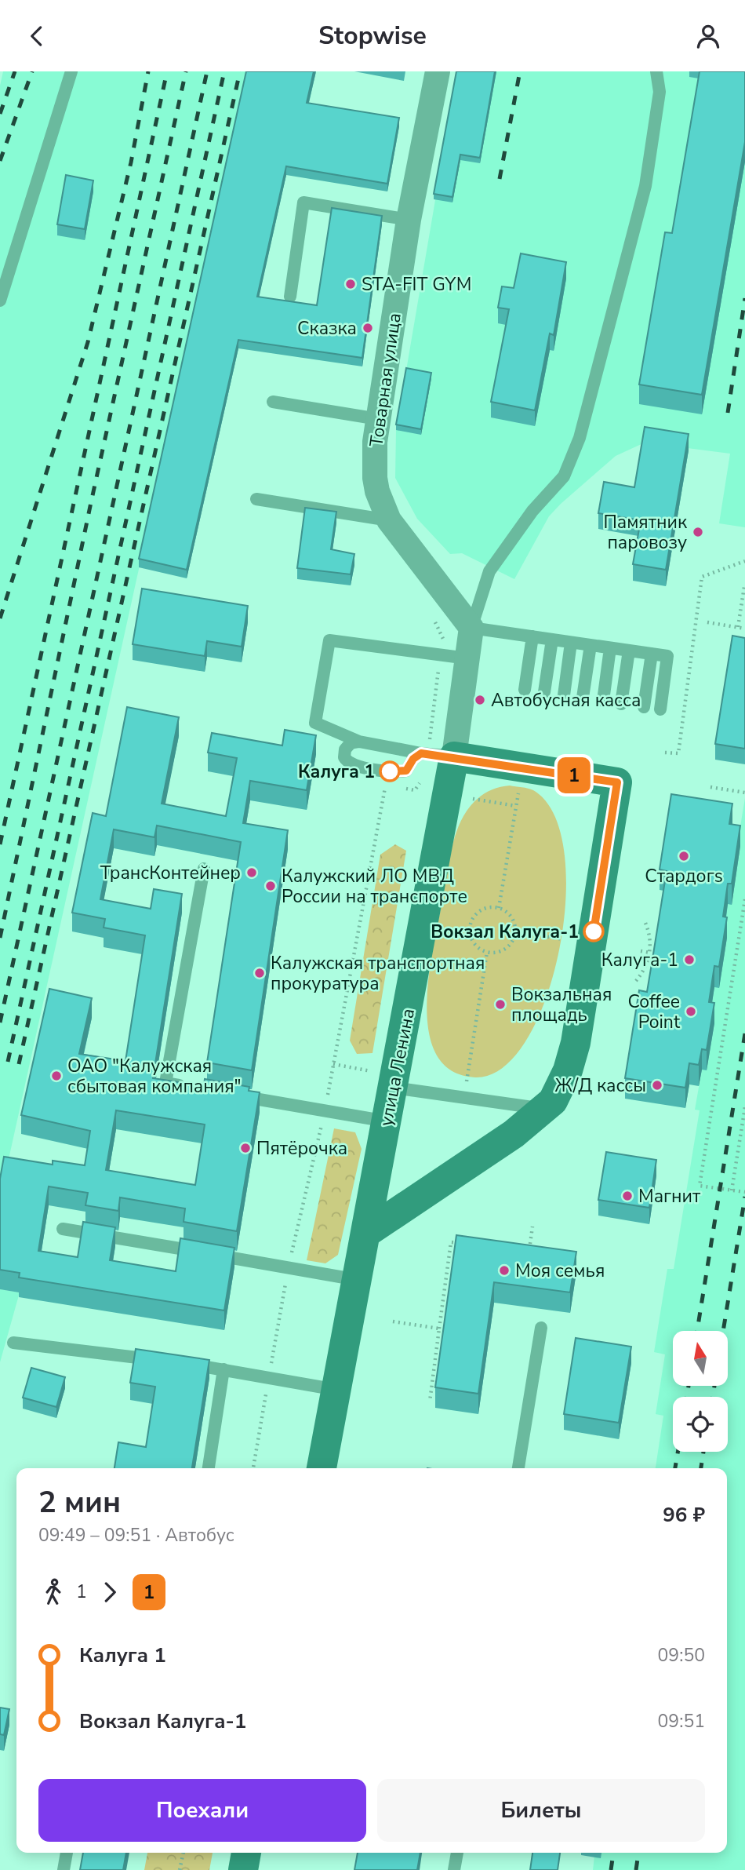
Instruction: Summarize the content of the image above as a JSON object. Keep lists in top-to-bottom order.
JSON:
{
  "streets": {
    "main road": ["улица Ленина"],
    "street": ["Товарная улица"]
  },
  "crossings": [
    ["Товарная улица", "улица Ленина"]
  ],
  "places": [
    "STA-FIT GYM",
    "Сказка",
    "Памятник паровозу",
    "Автобусная касса",
    "Калуга 1",
    "Стардогs",
    "ТрансКонтейнер",
    "Калужский ЛО МВД России на транспорте",
    "Вокзал Калуга-1",
    "Калуга-1",
    "Калужская транспортная прокуратура",
    "Вокзальная площадь",
    "Coffee Point",
    "ОАО \"Калужская сбытовая компания\"",
    "Ж/Д кассы",
    "Пятёрочка",
    "Магнит",
    "Моя семья"
  ],
  "lines": ["bus line 1"],
  "north": "top",
  "page": {
    "header": "Stopwise",
    "on_map": "1",
    "heading": ["2 мин", "09:49 – 09:51 · Автобус", "96 ₽"],
    "legs": ["1", "1"],
    "list": [
      {
        "name": "Калуга 1",
        "value": "09:50"
      },
      {
        "name": "Вокзал Калуга-1",
        "value": "09:51"
      }
    ],
    "buttons": ["Поехали", "Билеты"]
  }
}
